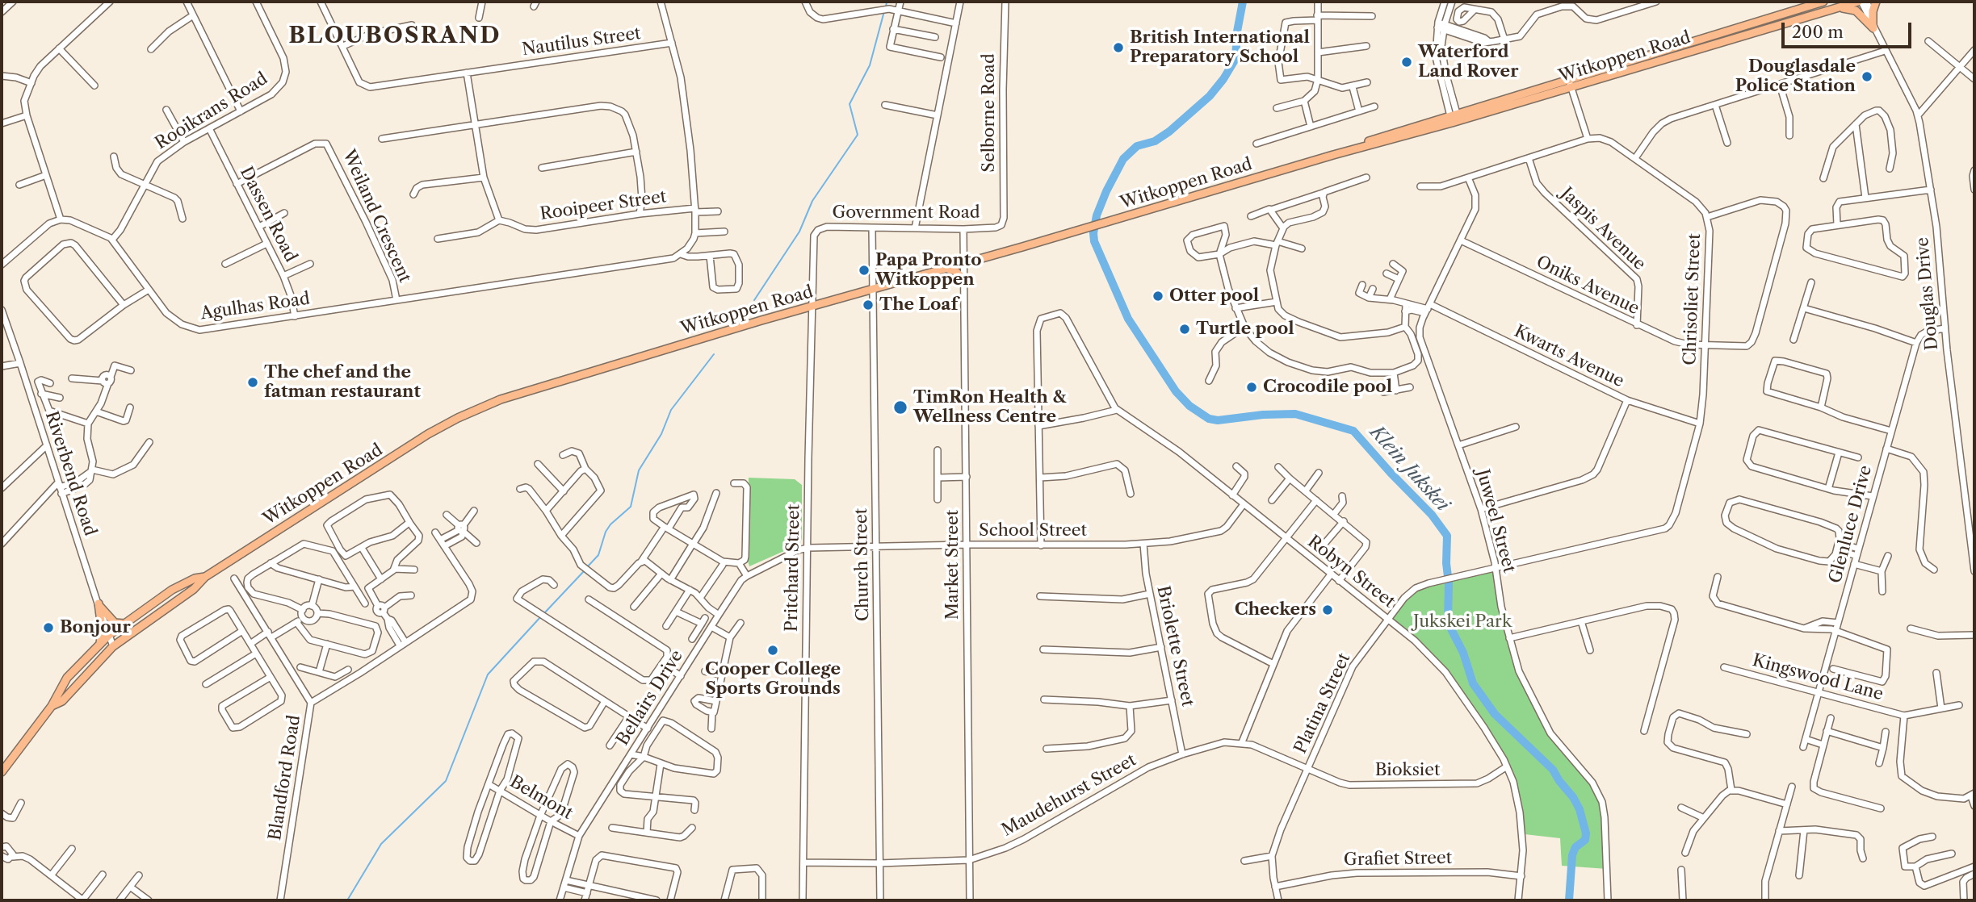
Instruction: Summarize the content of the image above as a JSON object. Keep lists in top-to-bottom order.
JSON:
{
  "streets": {
    "main road": ["Witkoppen Road"],
    "street": [
      "Nautilus Street",
      "Rooikrans Road",
      "Selborne Road",
      "Rooipeer Street",
      "Government Road",
      "Dassen Road",
      "Weiland Crescent",
      "Jaspis Avenue",
      "Oniks Avenue",
      "Douglas Drive",
      "Chrisoliet Street",
      "Agulhas Road",
      "Kwarts Avenue",
      "Riverbend Road",
      "Juweel Street",
      "Glenluce Drive",
      "School Street",
      "Church Street",
      "Market Street",
      "Pritchard Street",
      "Robyn Street",
      "Briolette Street",
      "Kingswood Lane",
      "Bellairs Drive",
      "Platina Street",
      "Bioksiet",
      "Blandford Road",
      "Maudehurst Street",
      "Belmont",
      "Grafiet Street"
    ]
  },
  "crossings": [
    ["Witkoppen Road", "Douglas Drive"],
    ["Witkoppen Road", "Riverbend Road"],
    ["Witkoppen Road", "Church Street"],
    ["Witkoppen Road", "Market Street"],
    ["Witkoppen Road", "Pritchard Street"],
    ["Rooikrans Road", "Dassen Road"],
    ["Rooikrans Road", "Agulhas Road"],
    ["Selborne Road", "Government Road"],
    ["Government Road", "Church Street"],
    ["Government Road", "Market Street"],
    ["Government Road", "Pritchard Street"],
    ["Dassen Road", "Weiland Crescent"],
    ["Dassen Road", "Agulhas Road"],
    ["Weiland Crescent", "Agulhas Road"],
    ["Jaspis Avenue", "Oniks Avenue"],
    ["Oniks Avenue", "Chrisoliet Street"],
    ["Oniks Avenue", "Juweel Street"],
    ["Chrisoliet Street", "Kwarts Avenue"],
    ["Chrisoliet Street", "Platina Street"],
    ["Kwarts Avenue", "Juweel Street"],
    ["Juweel Street", "Platina Street"],
    ["Glenluce Drive", "Kingswood Lane"],
    ["School Street", "Church Street"],
    ["School Street", "Market Street"],
    ["School Street", "Pritchard Street"],
    ["School Street", "Robyn Street"],
    ["School Street", "Briolette Street"],
    ["School Street", "Bellairs Drive"],
    ["Church Street", "Maudehurst Street"],
    ["Market Street", "Maudehurst Street"],
    ["Pritchard Street", "Bellairs Drive"],
    ["Pritchard Street", "Maudehurst Street"],
    ["Robyn Street", "Platina Street"],
    ["Robyn Street", "Bioksiet"],
    ["Robyn Street", "Grafiet Street"],
    ["Briolette Street", "Maudehurst Street"],
    ["Bellairs Drive", "Belmont"],
    ["Platina Street", "Bioksiet"],
    ["Platina Street", "Maudehurst Street"],
    ["Platina Street", "Grafiet Street"],
    ["Bioksiet", "Maudehurst Street"]
  ],
  "districts": ["BLOUBOSRAND"],
  "water": ["Klein Jukskei"],
  "parks": ["Jukskei Park"],
  "places": [
    "British International Preparatory School",
    "Waterford Land Rover",
    "Douglasdale Police Station",
    "Papa Pronto Witkoppen",
    "Otter pool",
    "The Loaf",
    "Turtle pool",
    "The chef and the fatman restaurant",
    "Crocodile pool",
    "TimRon Health & Wellness Centre",
    "Checkers",
    "Bonjour",
    "Cooper College Sports Grounds"
  ],
  "scale_bar": "200 m"
}
